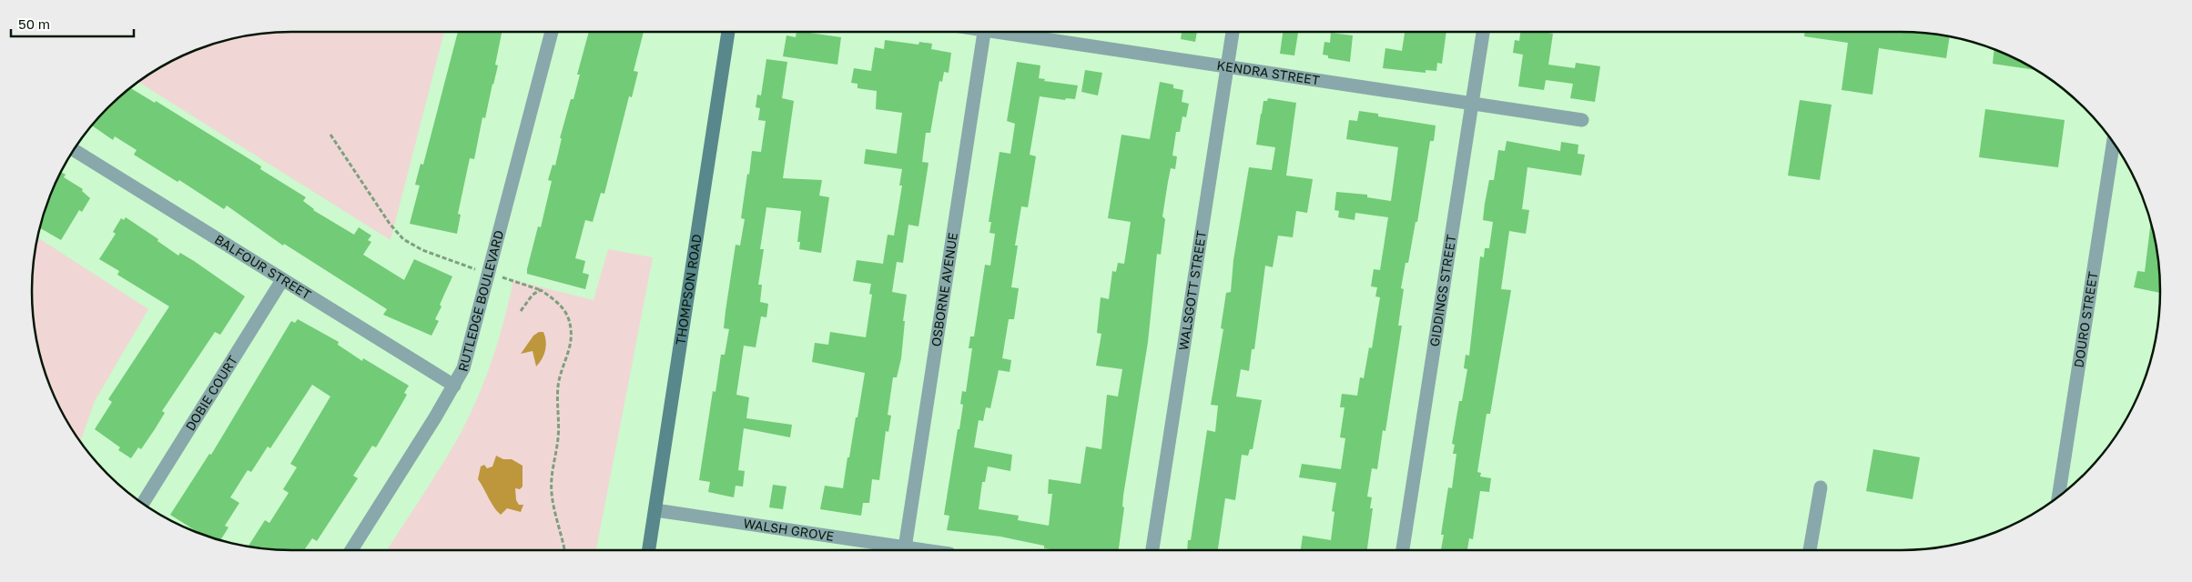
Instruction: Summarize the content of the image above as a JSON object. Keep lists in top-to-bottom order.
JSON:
{
  "streets": {
    "main road": ["THOMPSON ROAD"],
    "street": [
      "KENDRA STREET",
      "BALFOUR STREET",
      "OSBORNE AVENUE",
      "WALSGOTT STREET",
      "GIDDINGS STREET",
      "RUTLEDGE BOULEVARD",
      "DOURO STREET",
      "DOBIE COURT",
      "WALSH GROVE"
    ]
  },
  "crossings": [
    ["KENDRA STREET", "WALSGOTT STREET"],
    ["KENDRA STREET", "GIDDINGS STREET"],
    ["BALFOUR STREET", "RUTLEDGE BOULEVARD"],
    ["BALFOUR STREET", "DOBIE COURT"],
    ["THOMPSON ROAD", "WALSH GROVE"]
  ],
  "scale_bar": "50 m"
}
